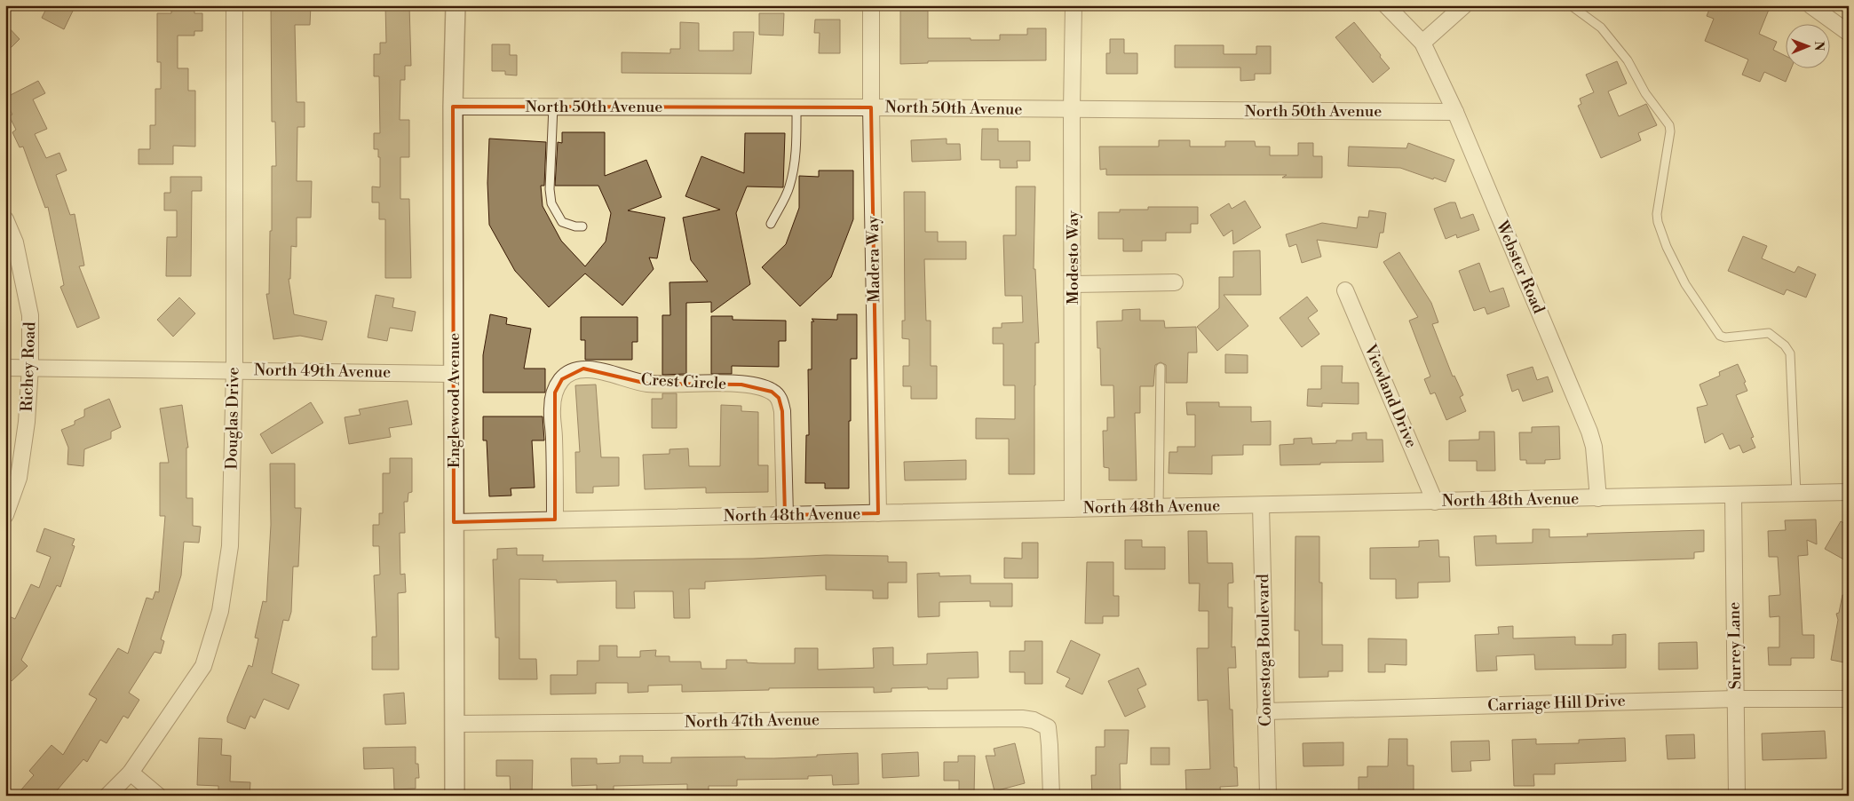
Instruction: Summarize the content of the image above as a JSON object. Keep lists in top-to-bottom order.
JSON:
{
  "streets": {
    "street": [
      "North 50th Avenue",
      "Modesto Way",
      "Madera Way",
      "Webster Road",
      "Richey Road",
      "North 49th Avenue",
      "Crest Circle",
      "Viewland Drive",
      "Englewood Avenue",
      "Douglas Drive",
      "North 48th Avenue",
      "Surrey Lane",
      "Conestoga Boulevard",
      "Carriage Hill Drive",
      "North 47th Avenue"
    ]
  },
  "crossings": [
    ["North 50th Avenue", "Modesto Way"],
    ["North 50th Avenue", "Madera Way"],
    ["North 50th Avenue", "Webster Road"],
    ["North 50th Avenue", "Englewood Avenue"],
    ["Modesto Way", "North 48th Avenue"],
    ["Madera Way", "North 48th Avenue"],
    ["Webster Road", "North 48th Avenue"],
    ["Richey Road", "North 49th Avenue"],
    ["North 49th Avenue", "Englewood Avenue"],
    ["North 49th Avenue", "Douglas Drive"],
    ["Crest Circle", "North 48th Avenue"],
    ["Viewland Drive", "North 48th Avenue"],
    ["Englewood Avenue", "North 48th Avenue"],
    ["Englewood Avenue", "North 47th Avenue"],
    ["North 48th Avenue", "Surrey Lane"],
    ["North 48th Avenue", "Conestoga Boulevard"],
    ["Surrey Lane", "Carriage Hill Drive"],
    ["Conestoga Boulevard", "Carriage Hill Drive"]
  ],
  "north": "right"
}
